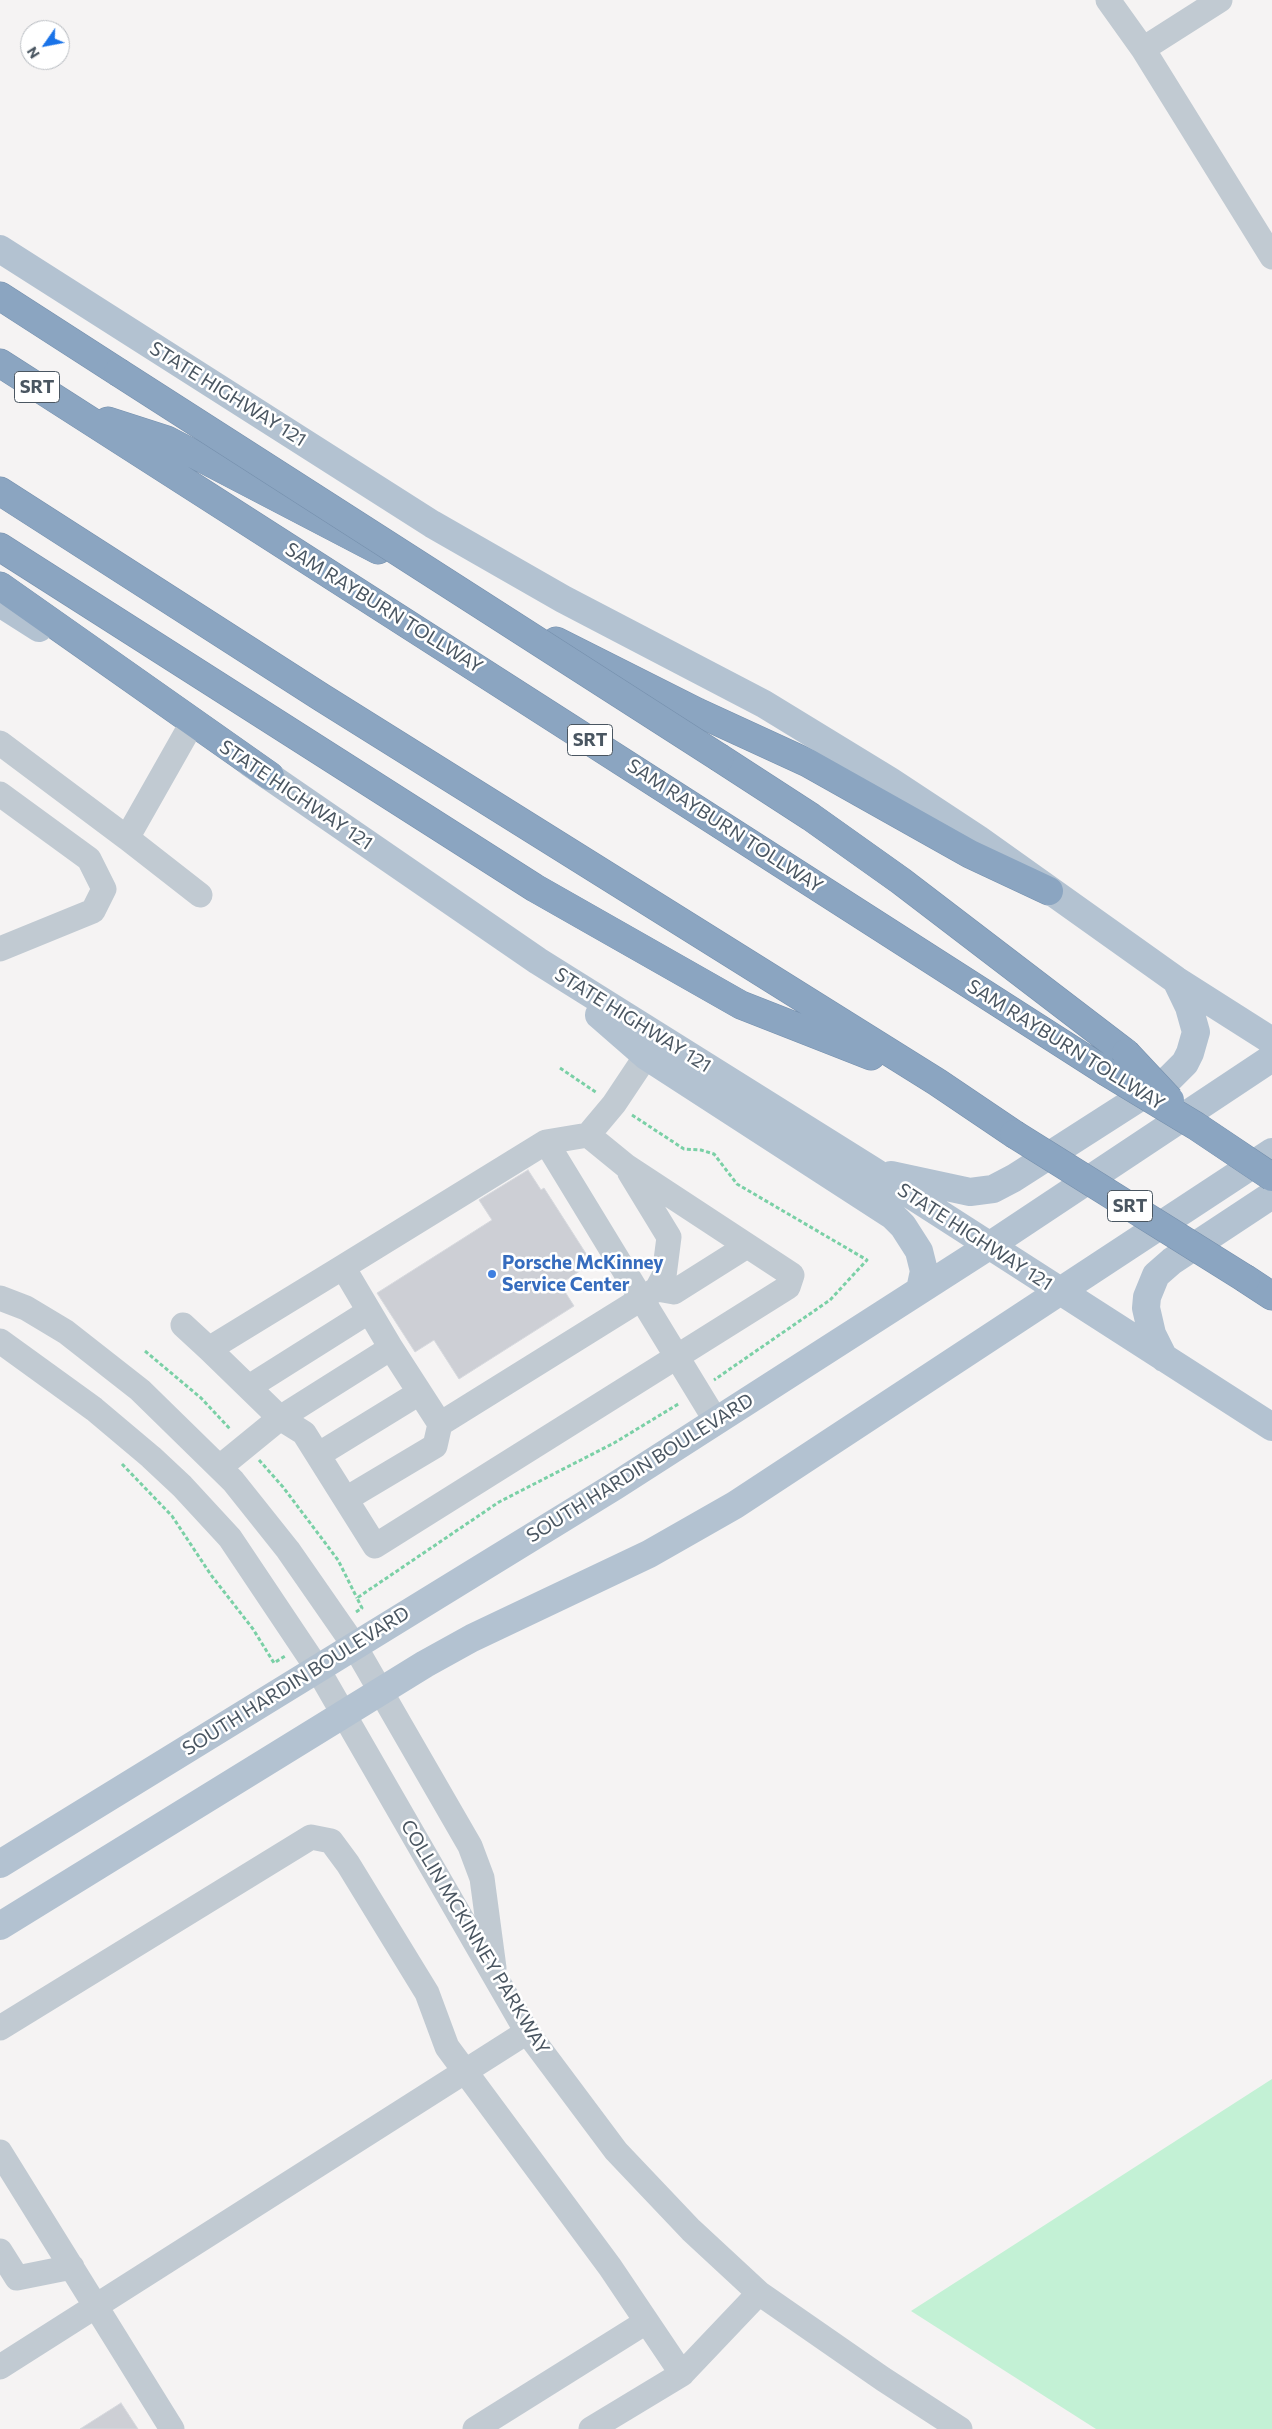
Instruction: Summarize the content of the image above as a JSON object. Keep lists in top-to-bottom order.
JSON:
{
  "streets": {
    "highway": ["SRT", "SAM RAYBURN TOLLWAY"],
    "main road": ["STATE HIGHWAY 121", "SOUTH HARDIN BOULEVARD"],
    "street": ["COLLIN MCKINNEY PARKWAY"]
  },
  "crossings": [
    ["STATE HIGHWAY 121", "SOUTH HARDIN BOULEVARD"],
    ["SOUTH HARDIN BOULEVARD", "COLLIN MCKINNEY PARKWAY"]
  ],
  "places": ["Porsche McKinney Service Center"],
  "north": "bottom left"
}
